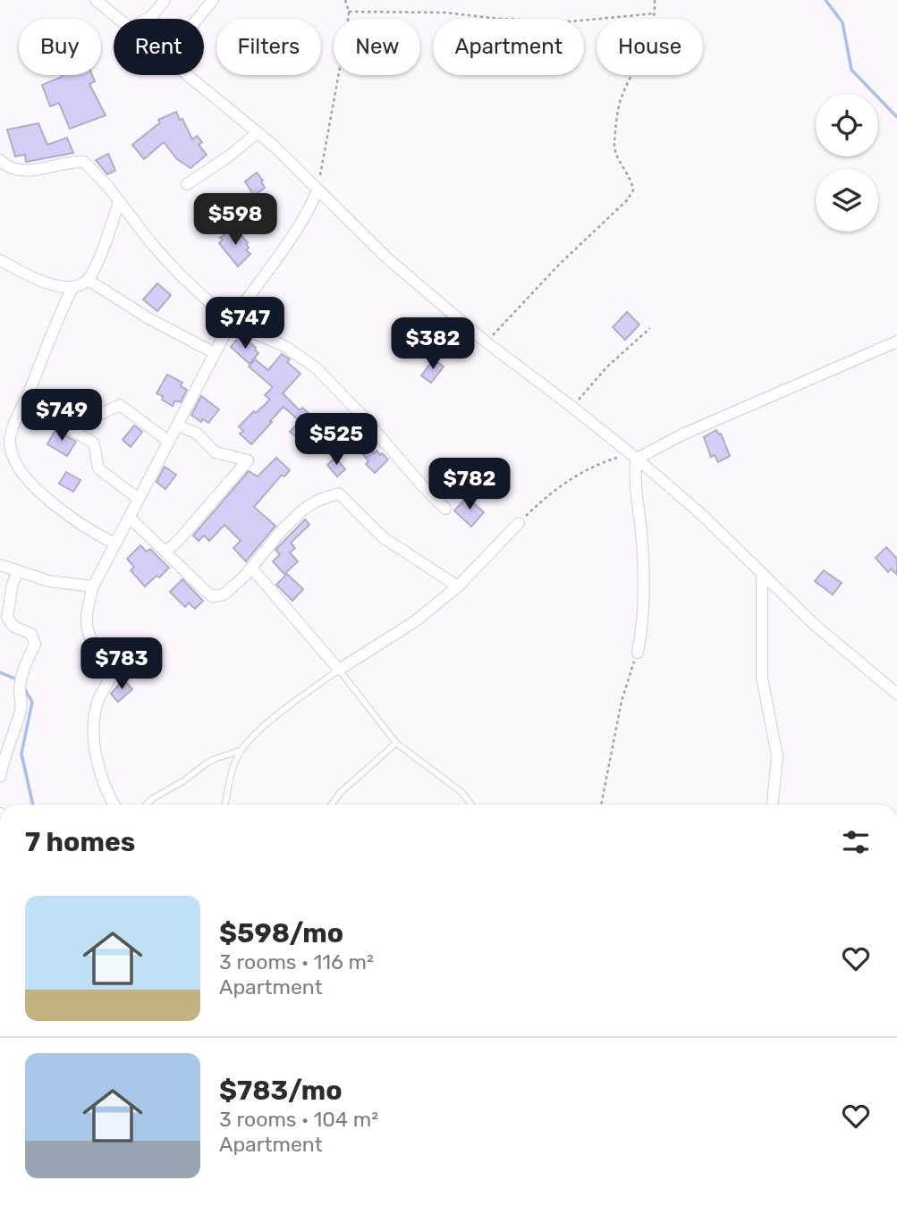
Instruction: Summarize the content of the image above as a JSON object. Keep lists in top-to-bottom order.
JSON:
{
  "page": {
    "chip": [
      "Buy",
      "Rent",
      "Filters",
      "New",
      "Apartment",
      "House"
    ],
    "price": [
      "$598",
      "$747",
      "$382",
      "$749",
      "$525",
      "$782",
      "$783"
    ],
    "heading": "7 homes",
    "list": [
      {
        "name": "$598/mo",
        "note": "3 rooms · 116 m² · Apartment"
      },
      {
        "name": "$783/mo",
        "note": "3 rooms · 104 m² · Apartment"
      }
    ]
  }
}
